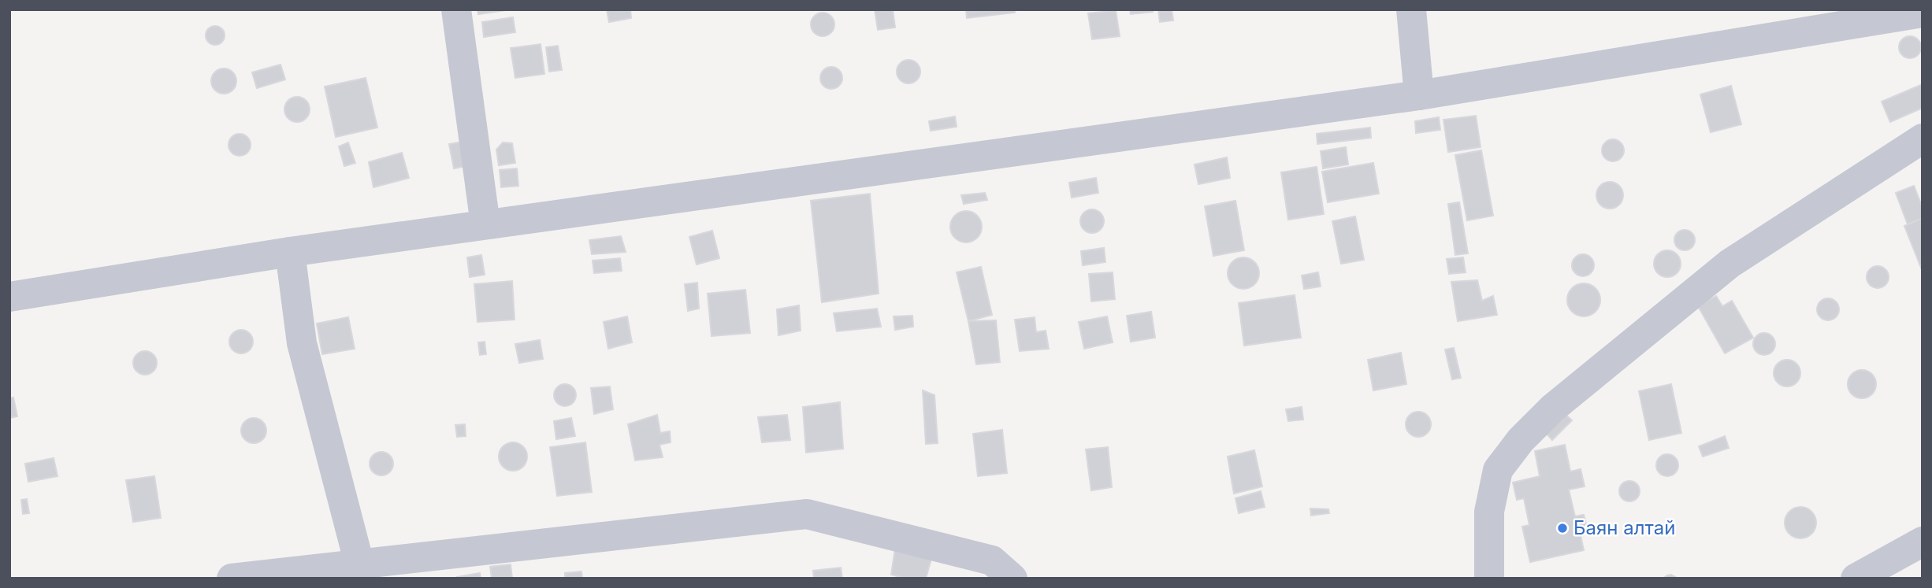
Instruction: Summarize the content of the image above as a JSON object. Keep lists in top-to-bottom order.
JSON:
{
  "places": ["Баян алтай"]
}
